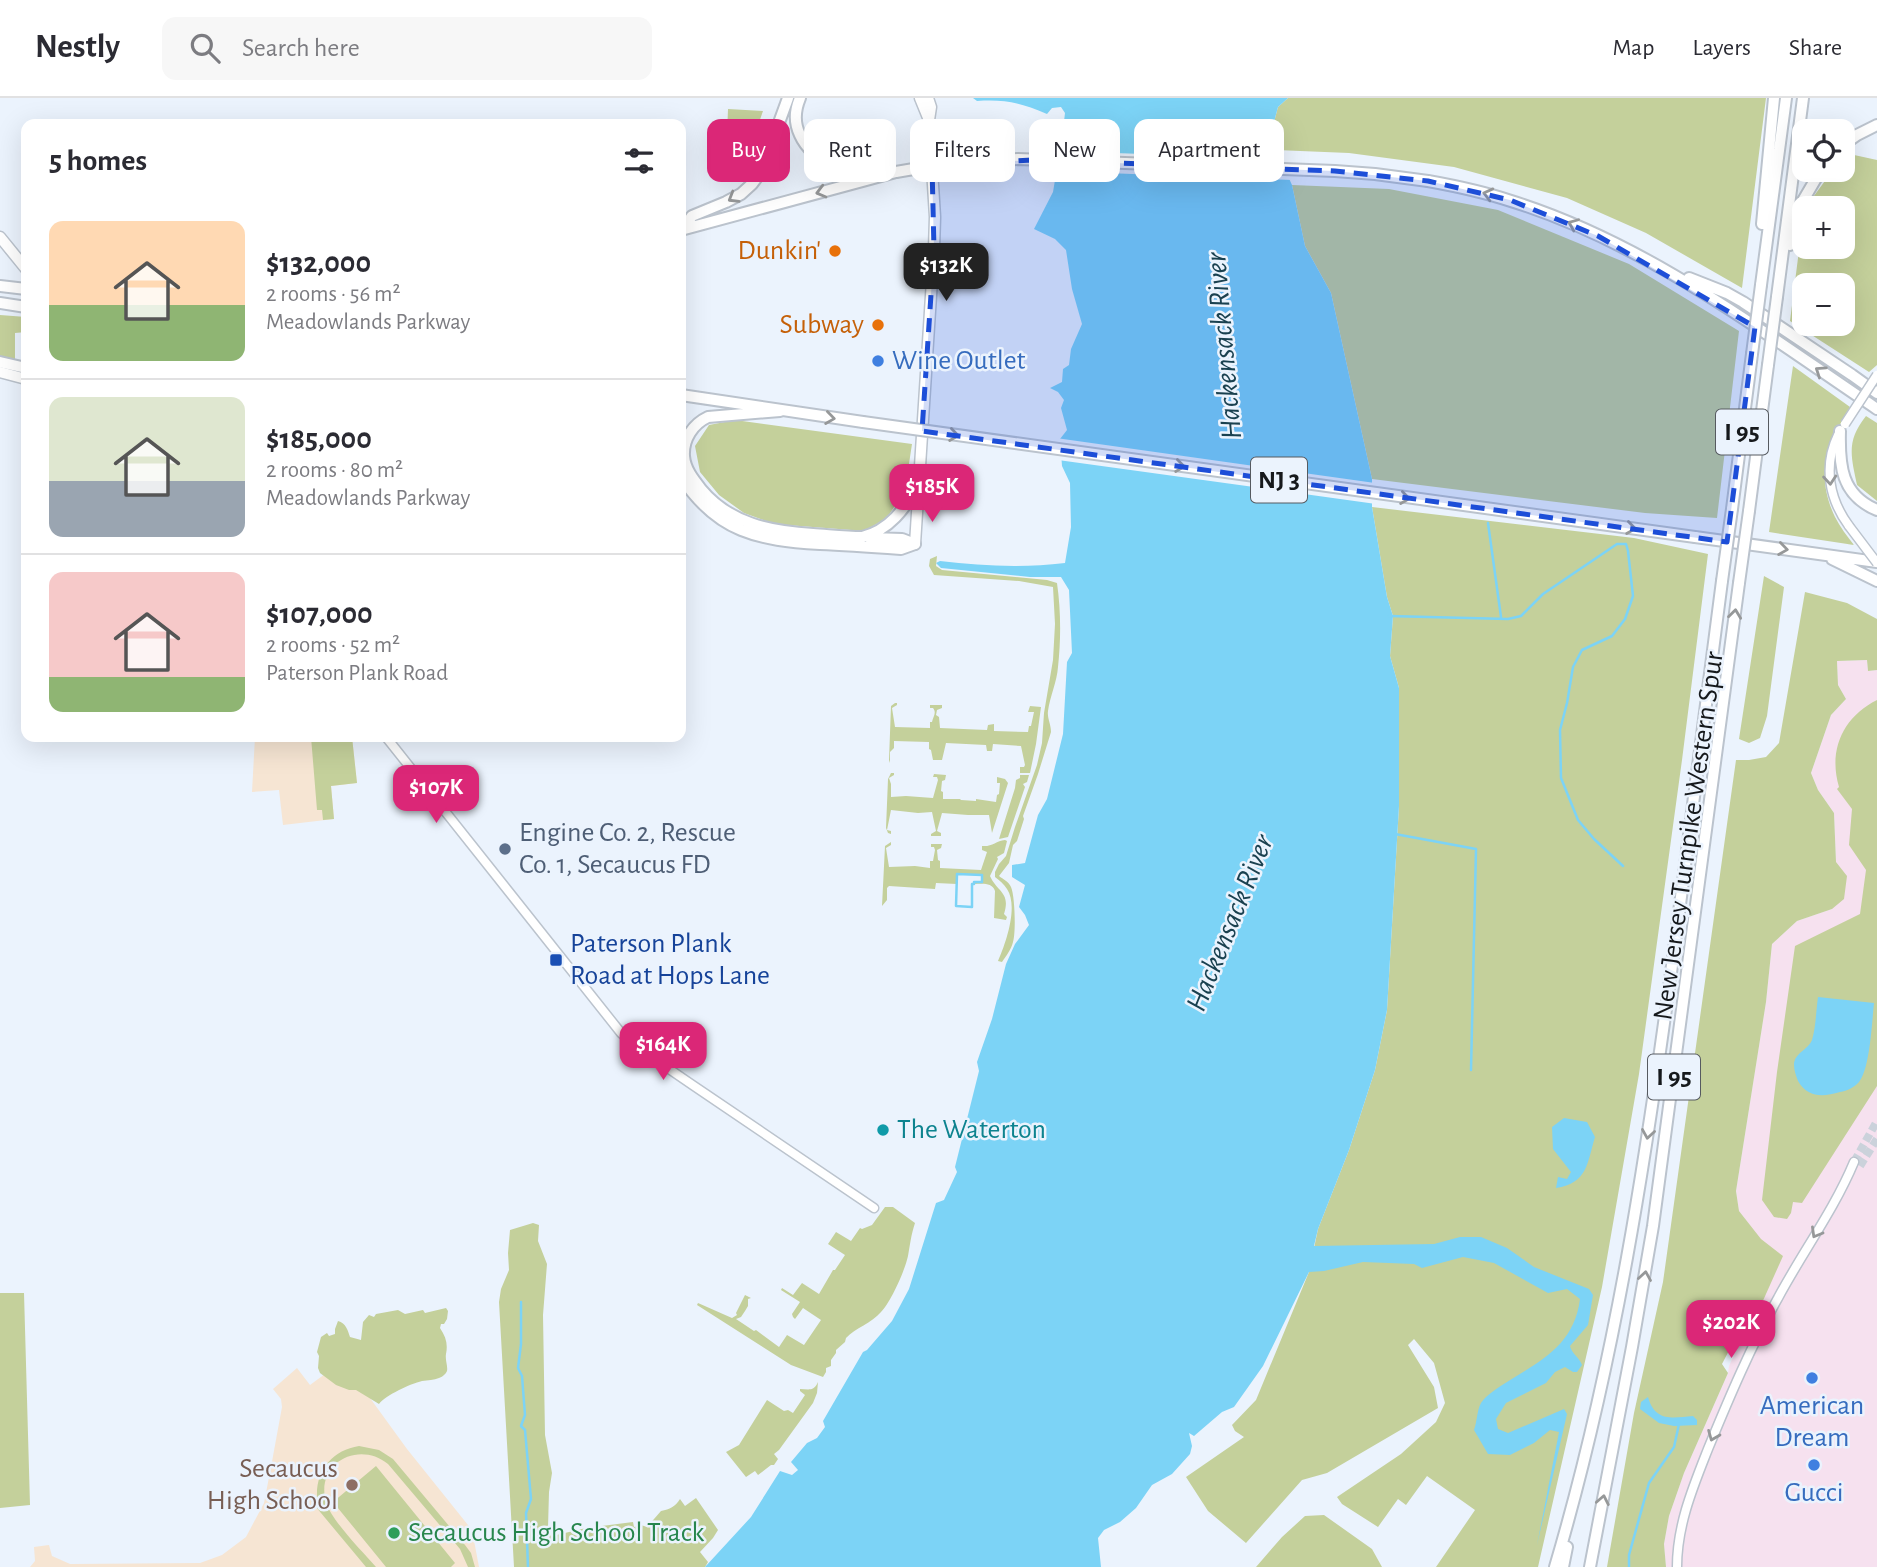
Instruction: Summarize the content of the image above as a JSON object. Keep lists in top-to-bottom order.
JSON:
{
  "streets": {
    "highway": ["I 95", "NJ 3", "New Jersey Turnpike Western Spur"]
  },
  "water": ["Hackensack River"],
  "places": {
    "other": [
      "Dunkin'",
      "Subway",
      "Wine Outlet",
      "Engine Co. 2, Rescue Co. 1, Secaucus FD",
      "The Waterton",
      "American Dream",
      "Gucci",
      "Secaucus High School",
      "Secaucus High School Track"
    ],
    "transit": ["Paterson Plank Road at Hops Lane"]
  },
  "page": {
    "header": "Nestly",
    "search": "Search here",
    "nav": ["Map", "Layers", "Share"],
    "map_buttons": ["+", "−"],
    "chip": [
      "Buy",
      "Rent",
      "Filters",
      "New",
      "Apartment"
    ],
    "heading": "5 homes",
    "list": [
      {
        "name": "$132,000",
        "note": "2 rooms · 56 m² · Meadowlands Parkway"
      },
      {
        "name": "$185,000",
        "note": "2 rooms · 80 m² · Meadowlands Parkway"
      },
      {
        "name": "$107,000",
        "note": "2 rooms · 52 m² · Paterson Plank Road"
      }
    ],
    "price": [
      "$132K",
      "$185K",
      "$107K",
      "$164K",
      "$202K"
    ]
  }
}
